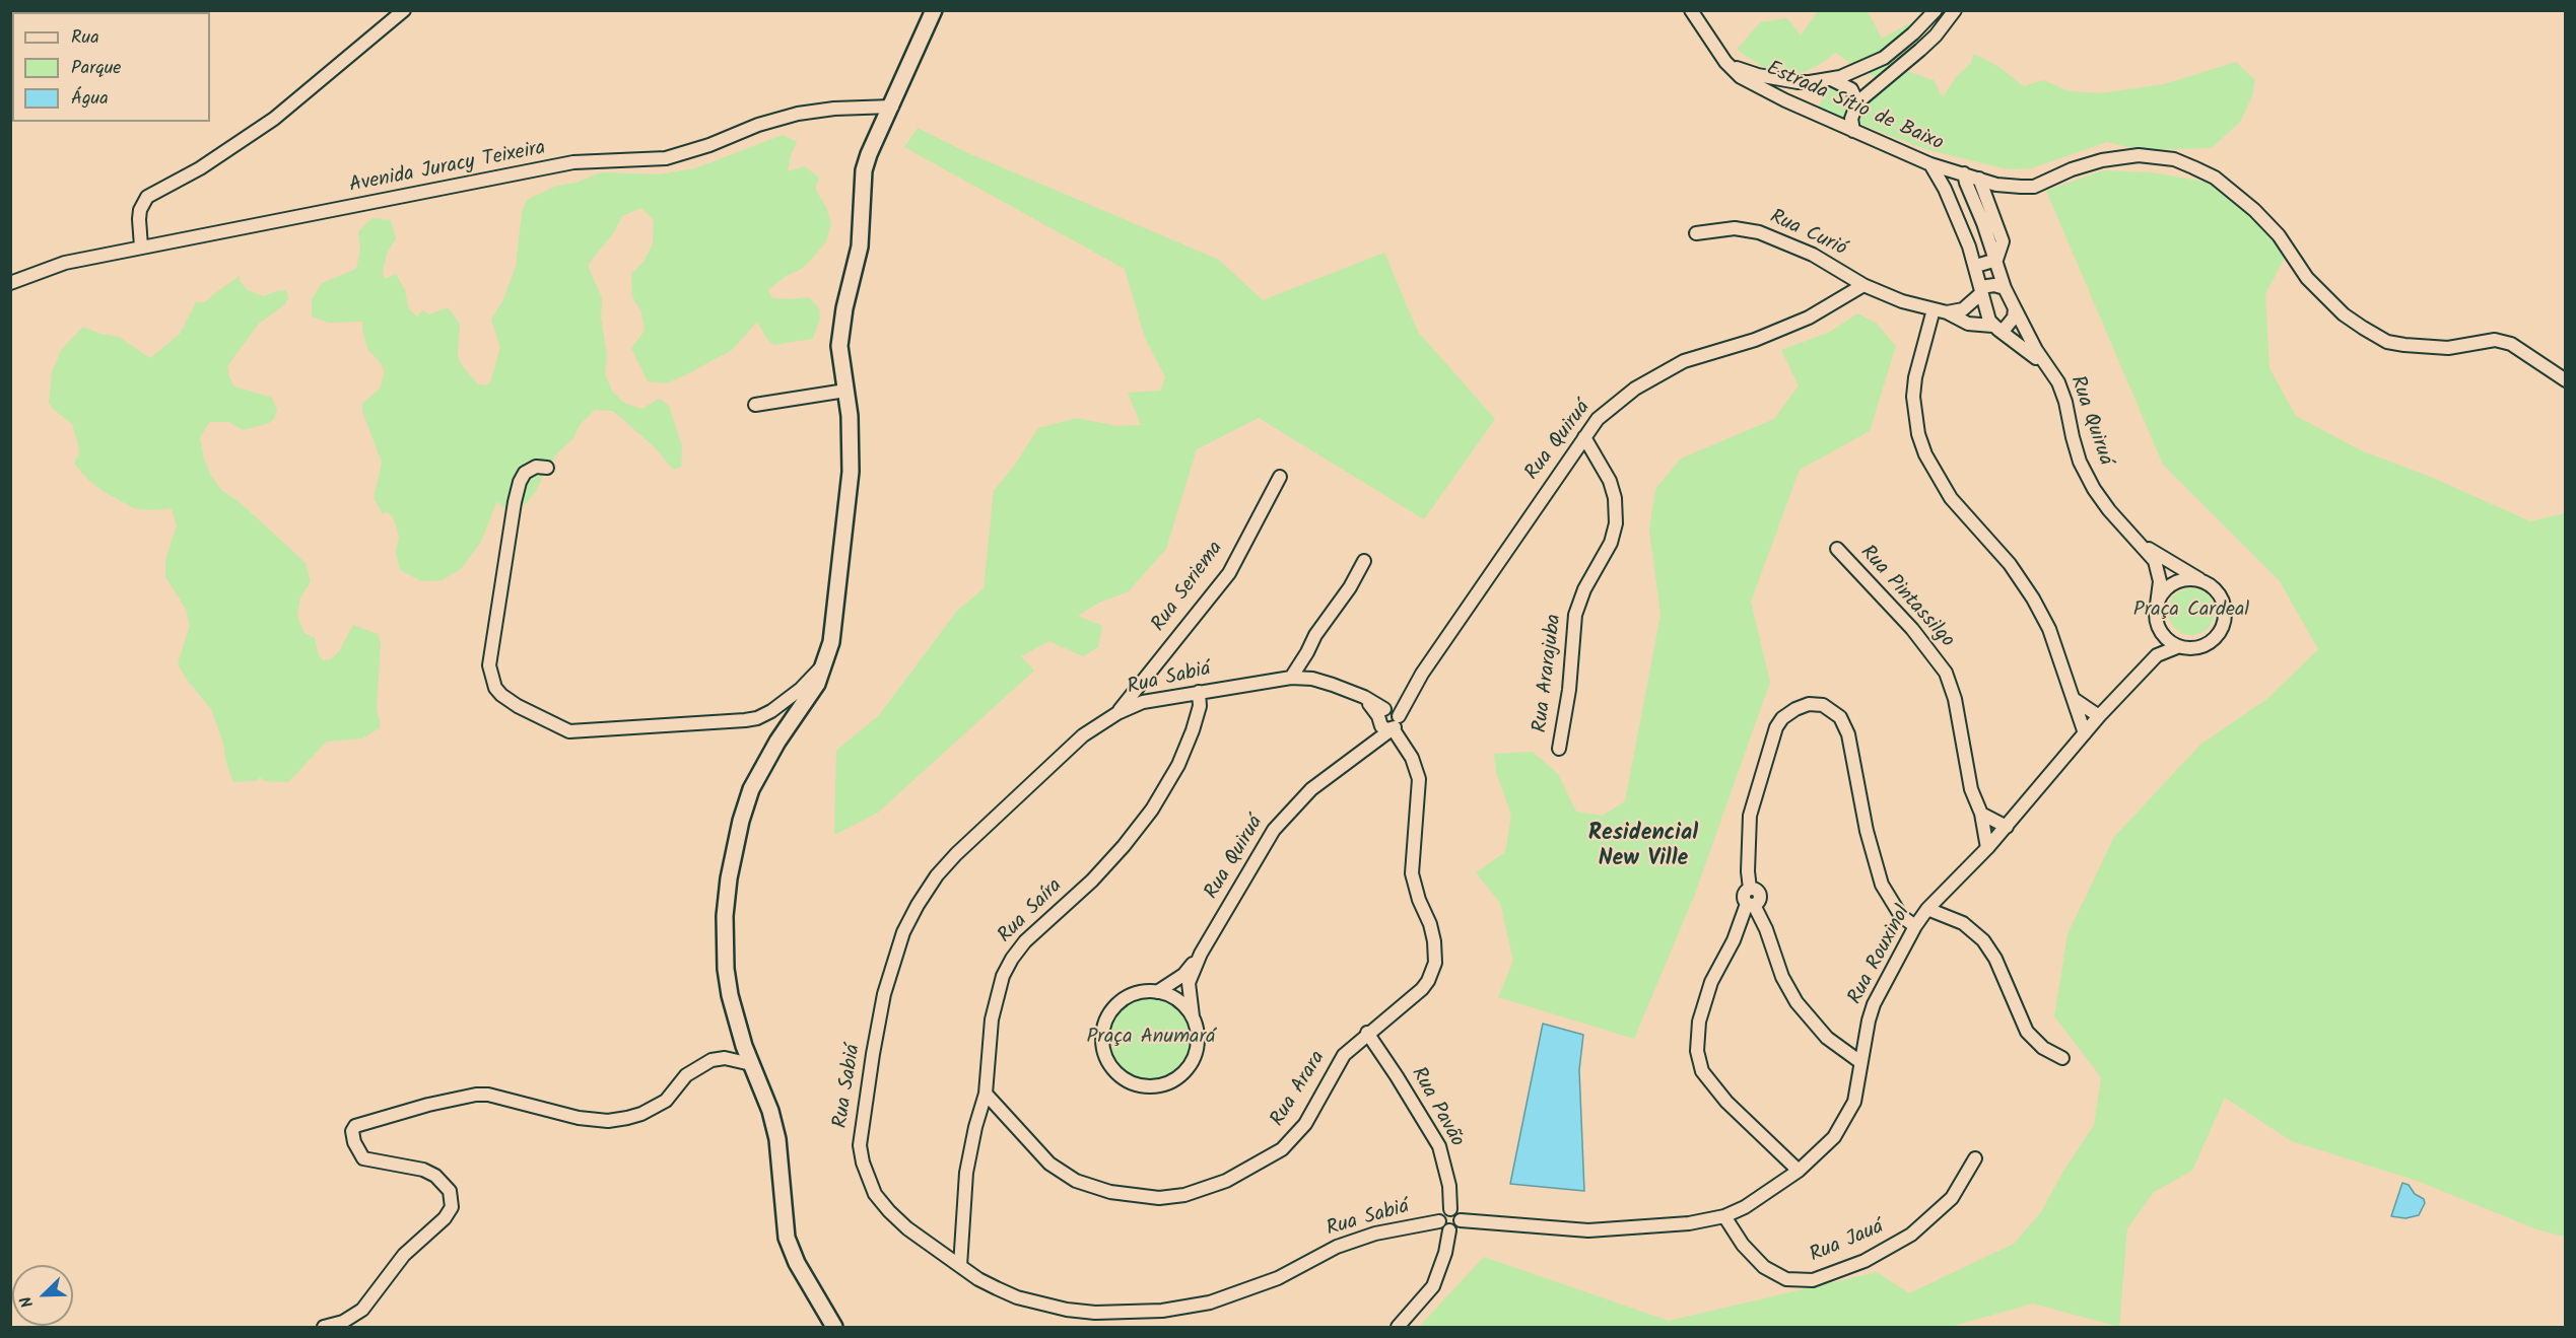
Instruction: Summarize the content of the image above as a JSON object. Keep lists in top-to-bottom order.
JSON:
{
  "streets": {
    "street": [
      "Estrada Sítio de Baixo",
      "Avenida Juracy Teixeira",
      "Rua Curió",
      "Rua Quiruá",
      "Rua Seriema",
      "Rua Pintassilgo",
      "Rua Ararajuba",
      "Rua Sabiá",
      "Rua Saíra",
      "Rua Rouxinol",
      "Rua Arara",
      "Rua Pavão",
      "Rua Jauá"
    ]
  },
  "crossings": [
    ["Rua Curió", "Rua Quiruá"],
    ["Rua Quiruá", "Rua Ararajuba"],
    ["Rua Quiruá", "Rua Sabiá"],
    ["Rua Quiruá", "Rua Rouxinol"],
    ["Rua Quiruá", "Rua Arara"],
    ["Rua Seriema", "Rua Sabiá"],
    ["Rua Pintassilgo", "Rua Rouxinol"],
    ["Rua Sabiá", "Rua Saíra"],
    ["Rua Sabiá", "Rua Rouxinol"],
    ["Rua Sabiá", "Rua Arara"],
    ["Rua Sabiá", "Rua Pavão"],
    ["Rua Saíra", "Rua Arara"],
    ["Rua Rouxinol", "Rua Pavão"],
    ["Rua Rouxinol", "Rua Jauá"],
    ["Rua Arara", "Rua Pavão"]
  ],
  "districts": ["Residencial New Ville"],
  "parks": ["Praça Cardeal", "Praça Anumará"],
  "legend": ["Rua", "Parque", "Água"],
  "north": "bottom left"
}
